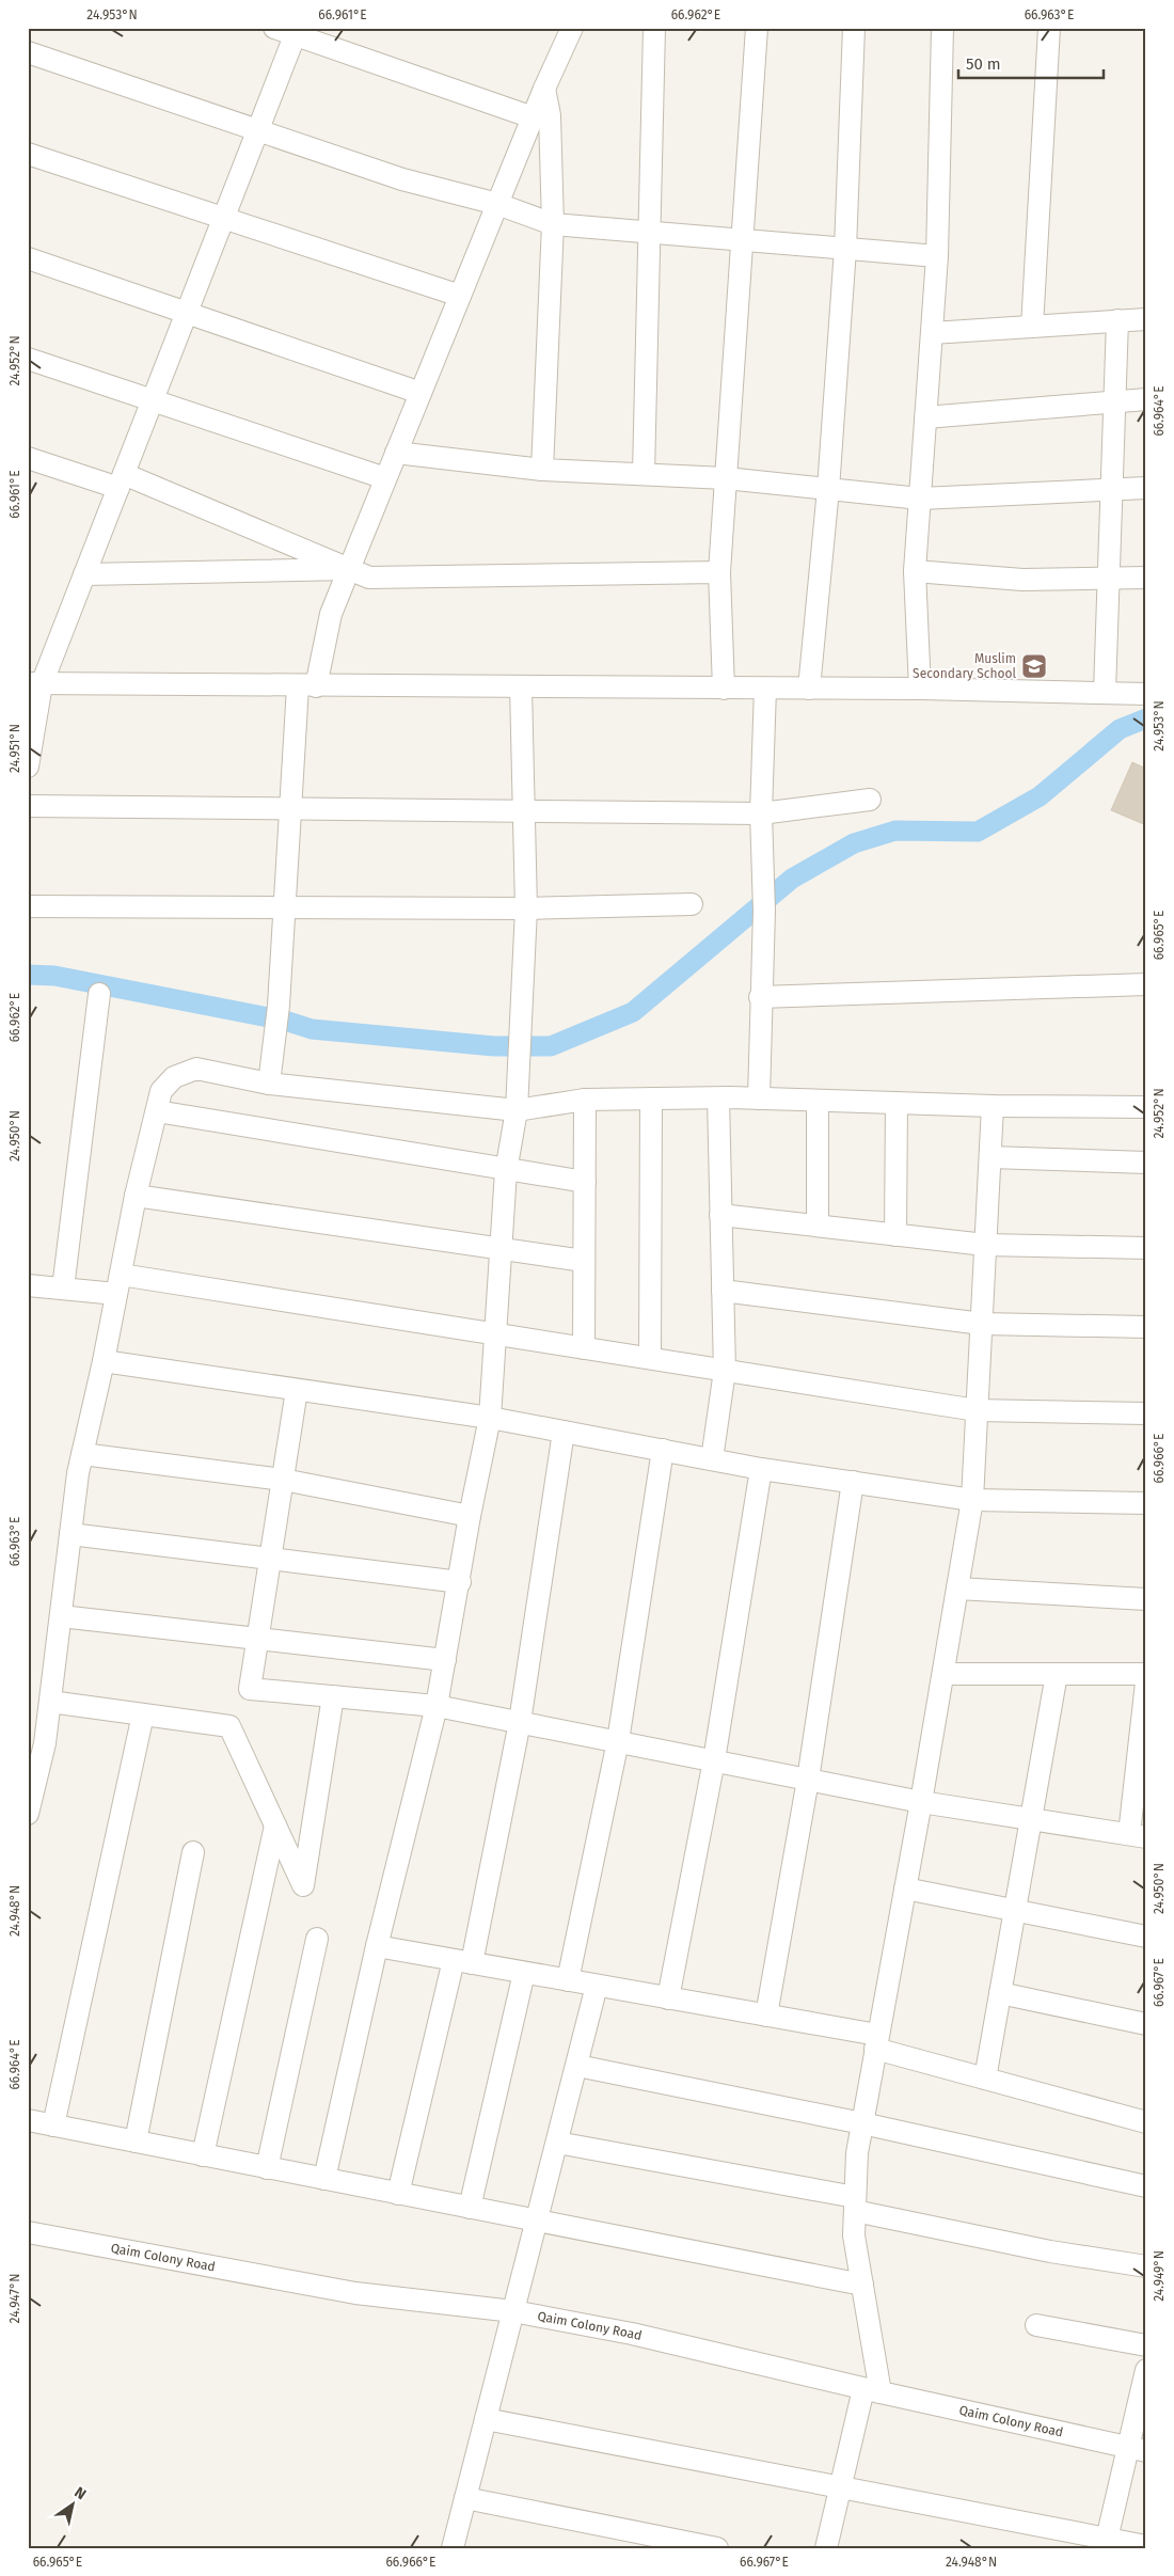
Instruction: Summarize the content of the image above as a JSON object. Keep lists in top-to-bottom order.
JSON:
{
  "streets": {
    "street": ["Qaim Colony Road"]
  },
  "places": {
    "school or university": ["Muslim Secondary School"]
  },
  "scale_bar": "50 m",
  "north": "top right",
  "coordinates": [
    "24.953°N",
    "66.961°E",
    "66.962°E",
    "66.963°E",
    "24.952°N",
    "66.964°E",
    "24.951°N",
    "66.965°E",
    "24.950°N",
    "66.966°E",
    "24.948°N",
    "66.967°E",
    "24.949°N",
    "24.947°N"
  ]
}
